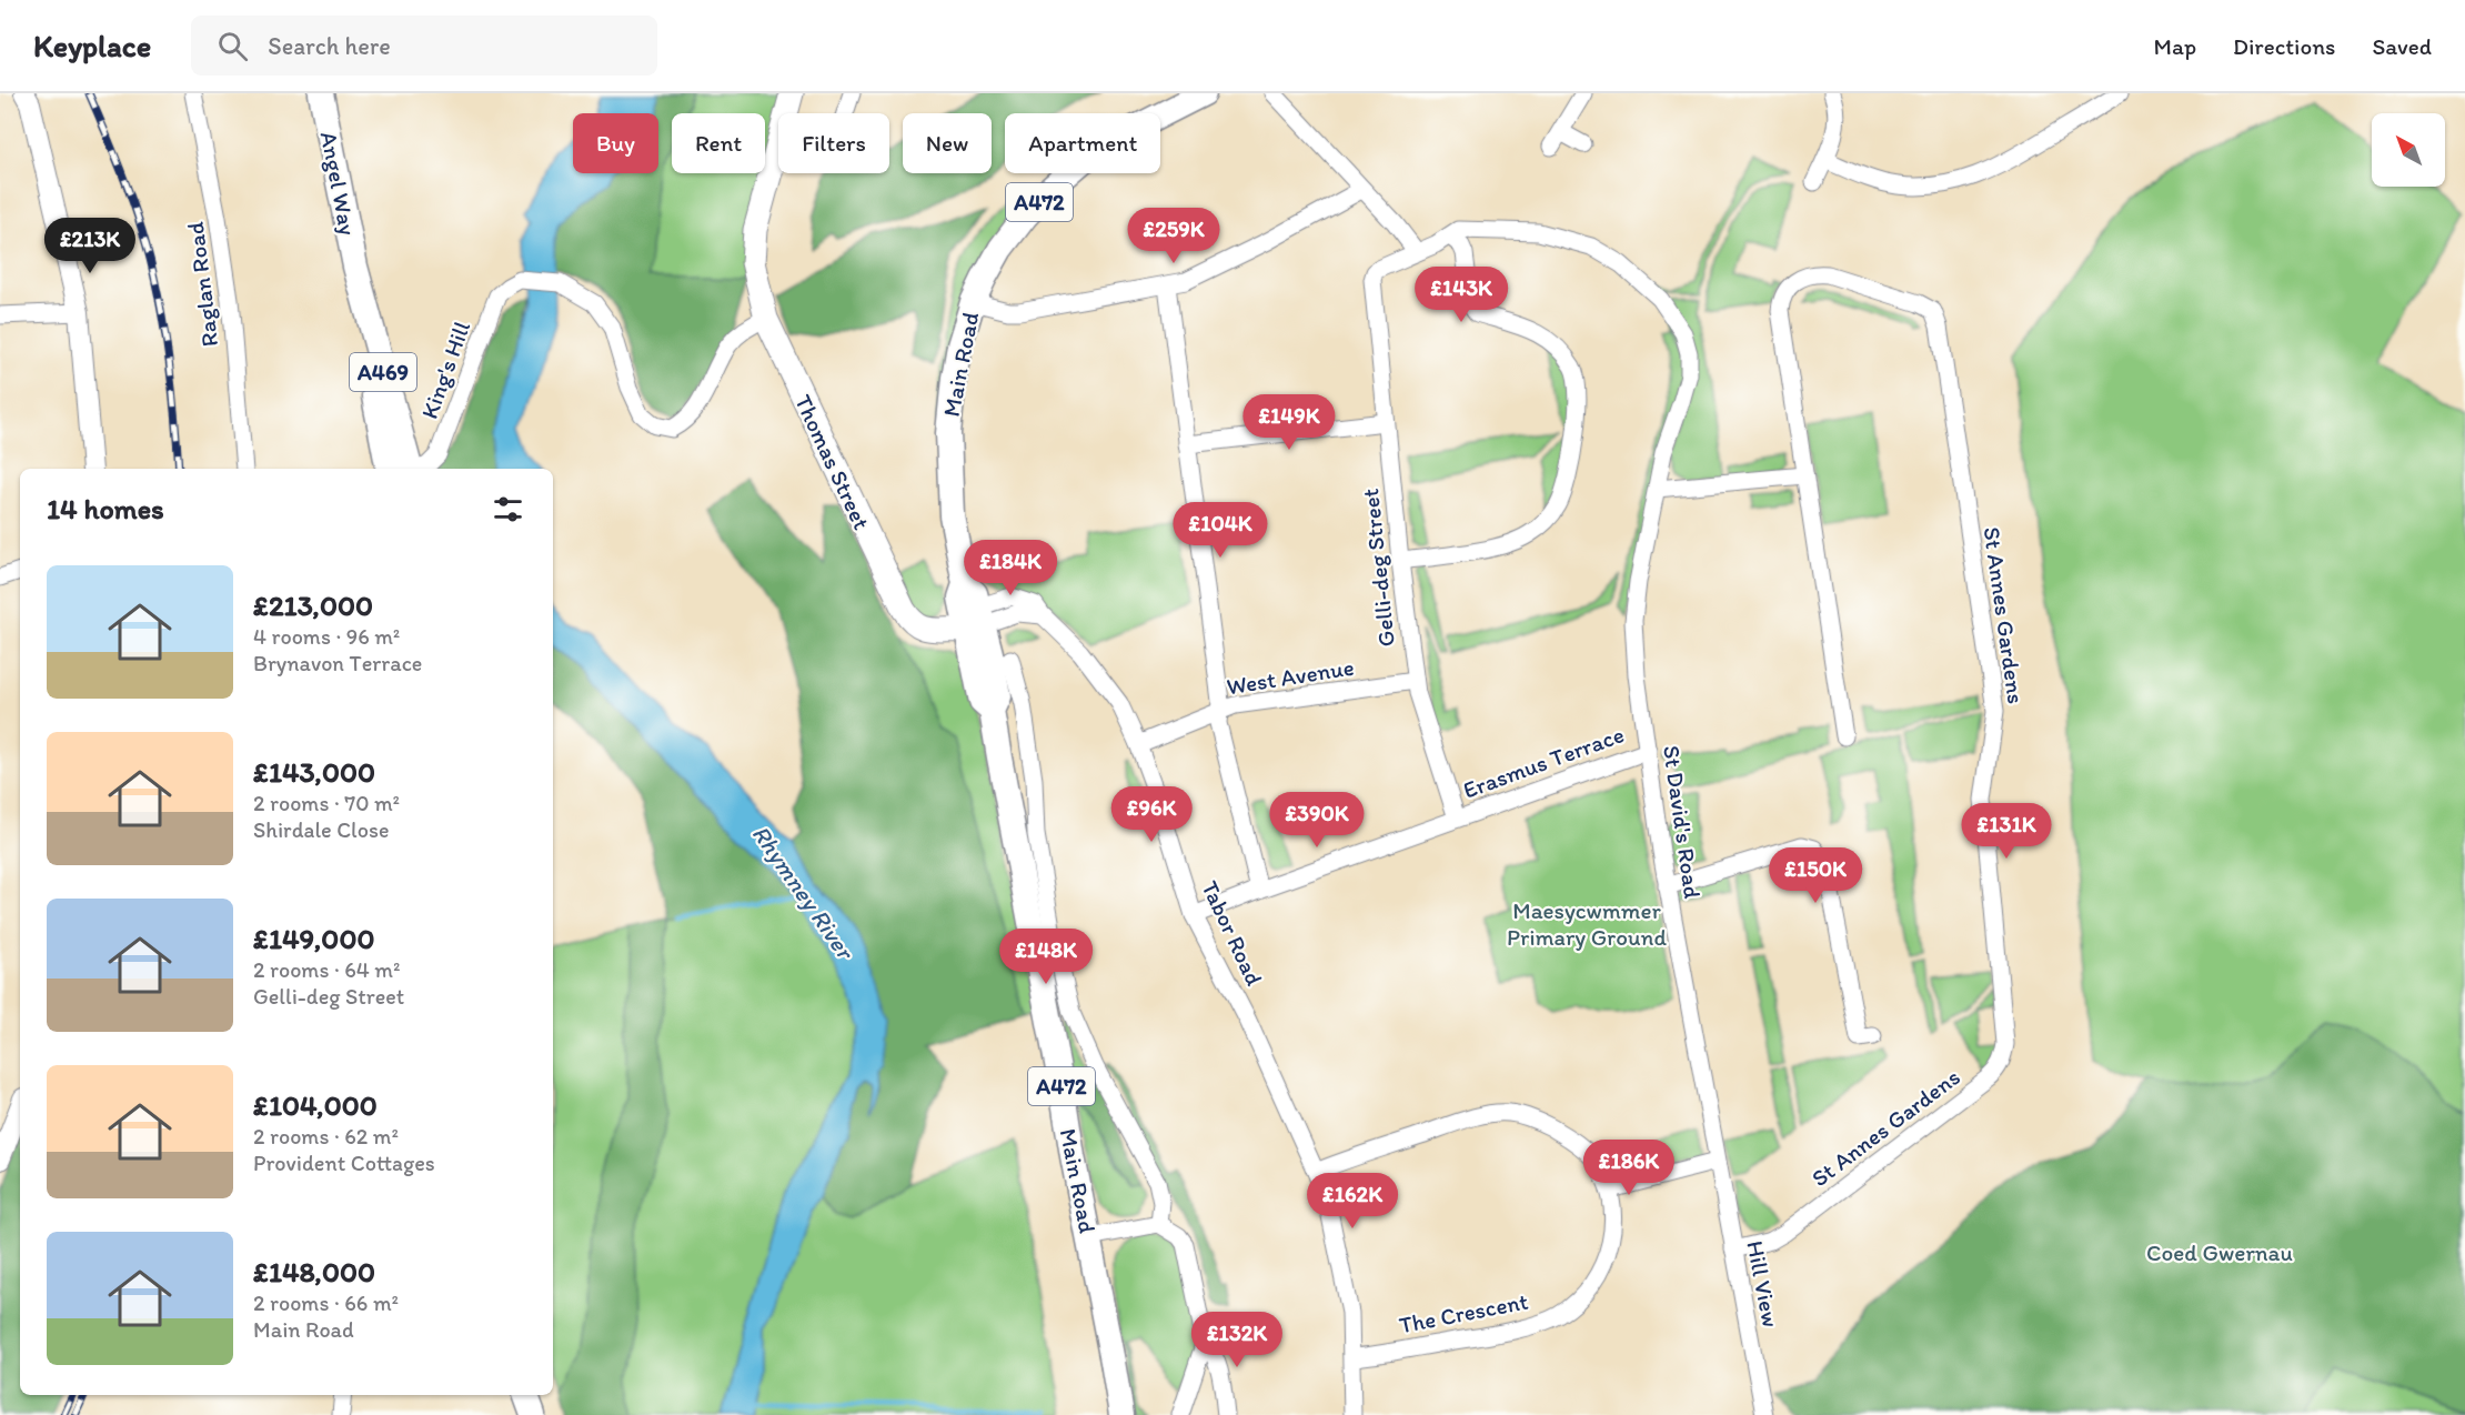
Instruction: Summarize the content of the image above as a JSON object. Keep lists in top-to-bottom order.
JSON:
{
  "streets": {
    "main road": [
      "Angel Way",
      "A472",
      "Main Road",
      "A469",
      "Thomas Street"
    ],
    "street": [
      "Raglan Road",
      "King's Hill",
      "Gelli-deg Street",
      "St Annes Gardens",
      "West Avenue",
      "Erasmus Terrace",
      "St David's Road",
      "Tabor Road",
      "Hill View",
      "The Crescent"
    ]
  },
  "crossings": [
    ["Angel Way", "A469"],
    ["Main Road", "Thomas Street"],
    ["Main Road", "Tabor Road"],
    ["King's Hill", "Thomas Street"],
    ["Thomas Street", "Tabor Road"],
    ["Gelli-deg Street", "West Avenue"],
    ["Gelli-deg Street", "Erasmus Terrace"],
    ["Gelli-deg Street", "St David's Road"],
    ["St Annes Gardens", "Hill View"],
    ["West Avenue", "Tabor Road"],
    ["Erasmus Terrace", "St David's Road"],
    ["Erasmus Terrace", "Tabor Road"],
    ["St David's Road", "Hill View"],
    ["Tabor Road", "The Crescent"]
  ],
  "water": ["Rhymney River"],
  "parks": ["Maesycwmmer Primary Ground", "Coed Gwernau"],
  "north": "top left",
  "page": {
    "header": "Keyplace",
    "search": "Search here",
    "nav": ["Map", "Directions", "Saved"],
    "chip": [
      "Buy",
      "Rent",
      "Filters",
      "New",
      "Apartment"
    ],
    "price": [
      "£259K",
      "£213K",
      "£143K",
      "£149K",
      "£104K",
      "£184K",
      "£96K",
      "£390K",
      "£131K",
      "£150K",
      "£148K",
      "£186K",
      "£162K",
      "£132K"
    ],
    "heading": "14 homes",
    "list": [
      {
        "name": "£213,000",
        "note": "4 rooms · 96 m² · Brynavon Terrace"
      },
      {
        "name": "£143,000",
        "note": "2 rooms · 70 m² · Shirdale Close"
      },
      {
        "name": "£149,000",
        "note": "2 rooms · 64 m² · Gelli-deg Street"
      },
      {
        "name": "£104,000",
        "note": "2 rooms · 62 m² · Provident Cottages"
      },
      {
        "name": "£148,000",
        "note": "2 rooms · 66 m² · Main Road"
      }
    ]
  }
}
